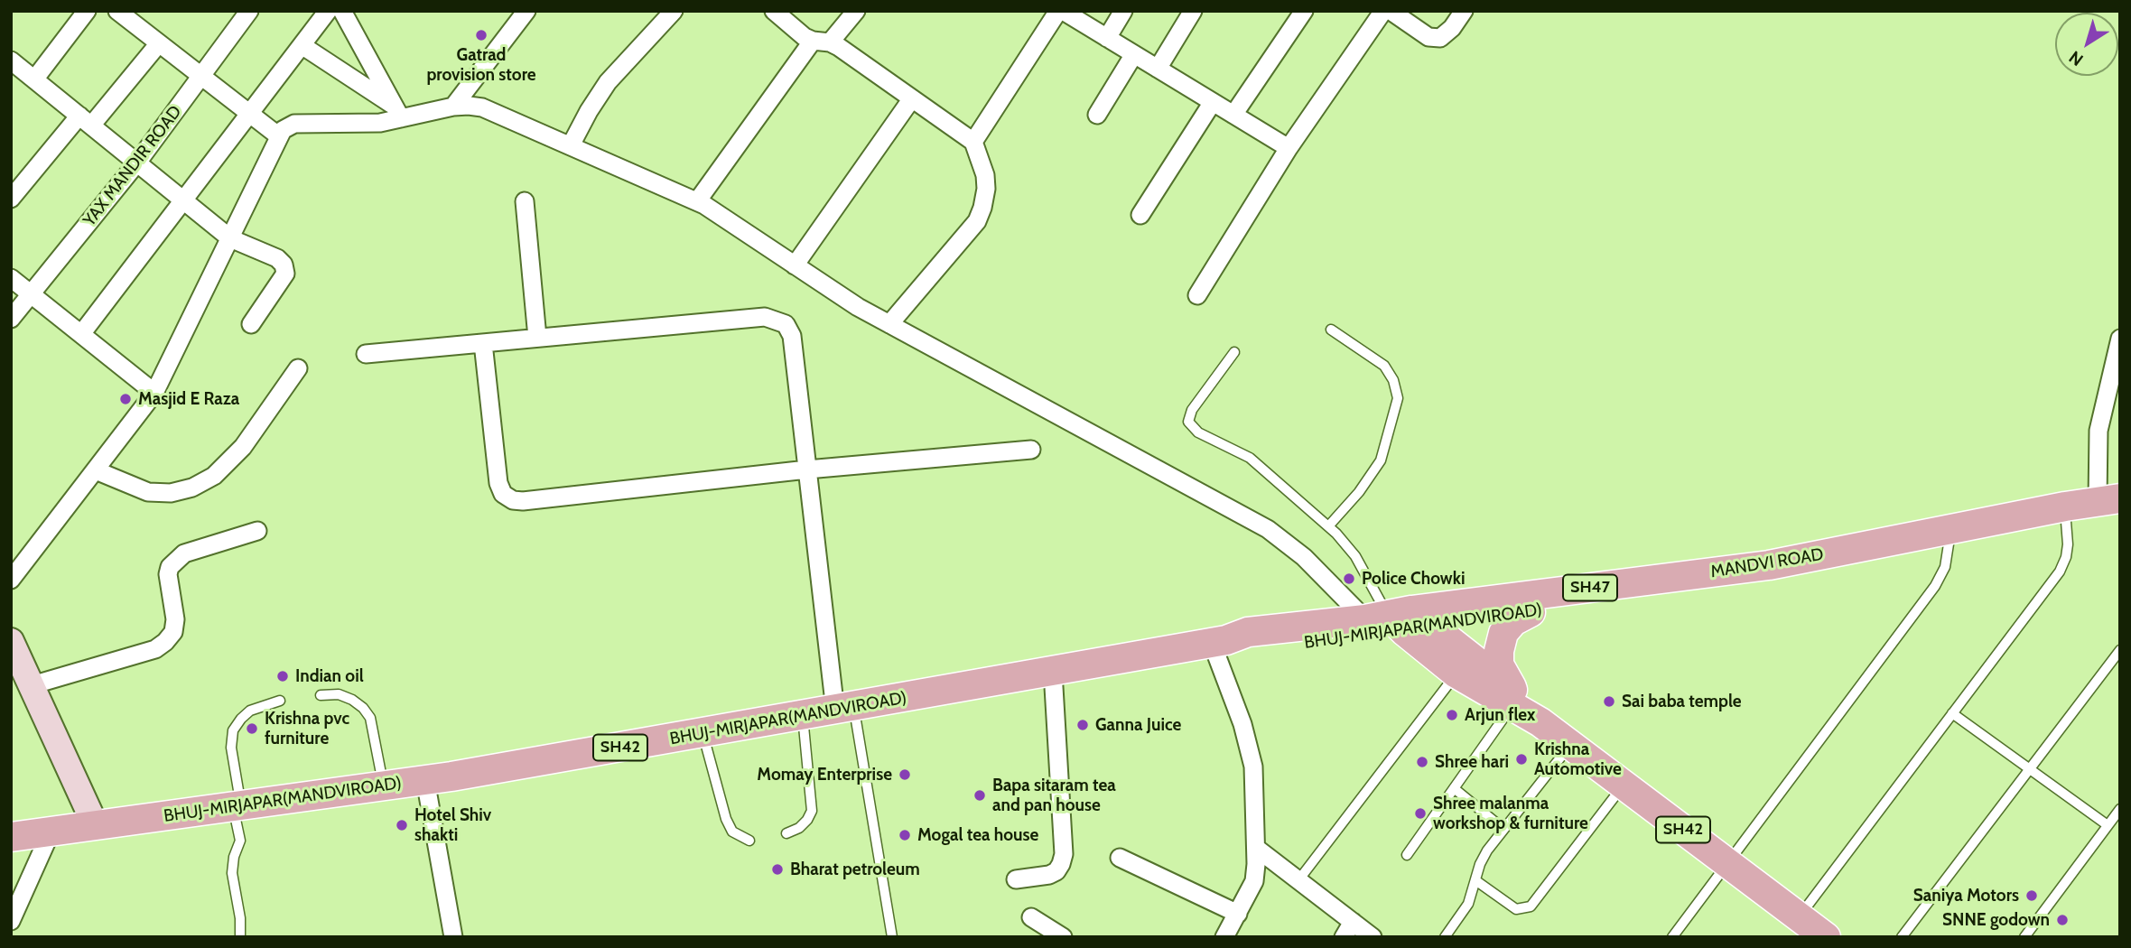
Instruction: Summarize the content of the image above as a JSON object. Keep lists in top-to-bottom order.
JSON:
{
  "streets": {
    "main road": [
      "MANDVI ROAD",
      "SH47",
      "BHUJ-MIRJAPAR(MANDVIROAD)",
      "SH42"
    ],
    "street": ["YAX MANDIR ROAD"]
  },
  "crossings": [
    ["MANDVI ROAD", "BHUJ-MIRJAPAR(MANDVIROAD)"],
    ["MANDVI ROAD", "SH42"],
    ["BHUJ-MIRJAPAR(MANDVIROAD)", "SH42"]
  ],
  "places": [
    "Gatrad provision store",
    "Masjid E Raza",
    "Police Chowki",
    "Indian oil",
    "Sai baba temple",
    "Arjun flex",
    "Ganna Juice",
    "Krishna pvc furniture",
    "Krishna Automotive",
    "Shree hari",
    "Momay Enterprise",
    "Bapa sitaram tea and pan house",
    "Shree malanma workshop & furniture",
    "Hotel Shiv shakti",
    "Mogal tea house",
    "Bharat petroleum",
    "Saniya Motors",
    "SNNE godown"
  ],
  "north": "bottom left"
}
